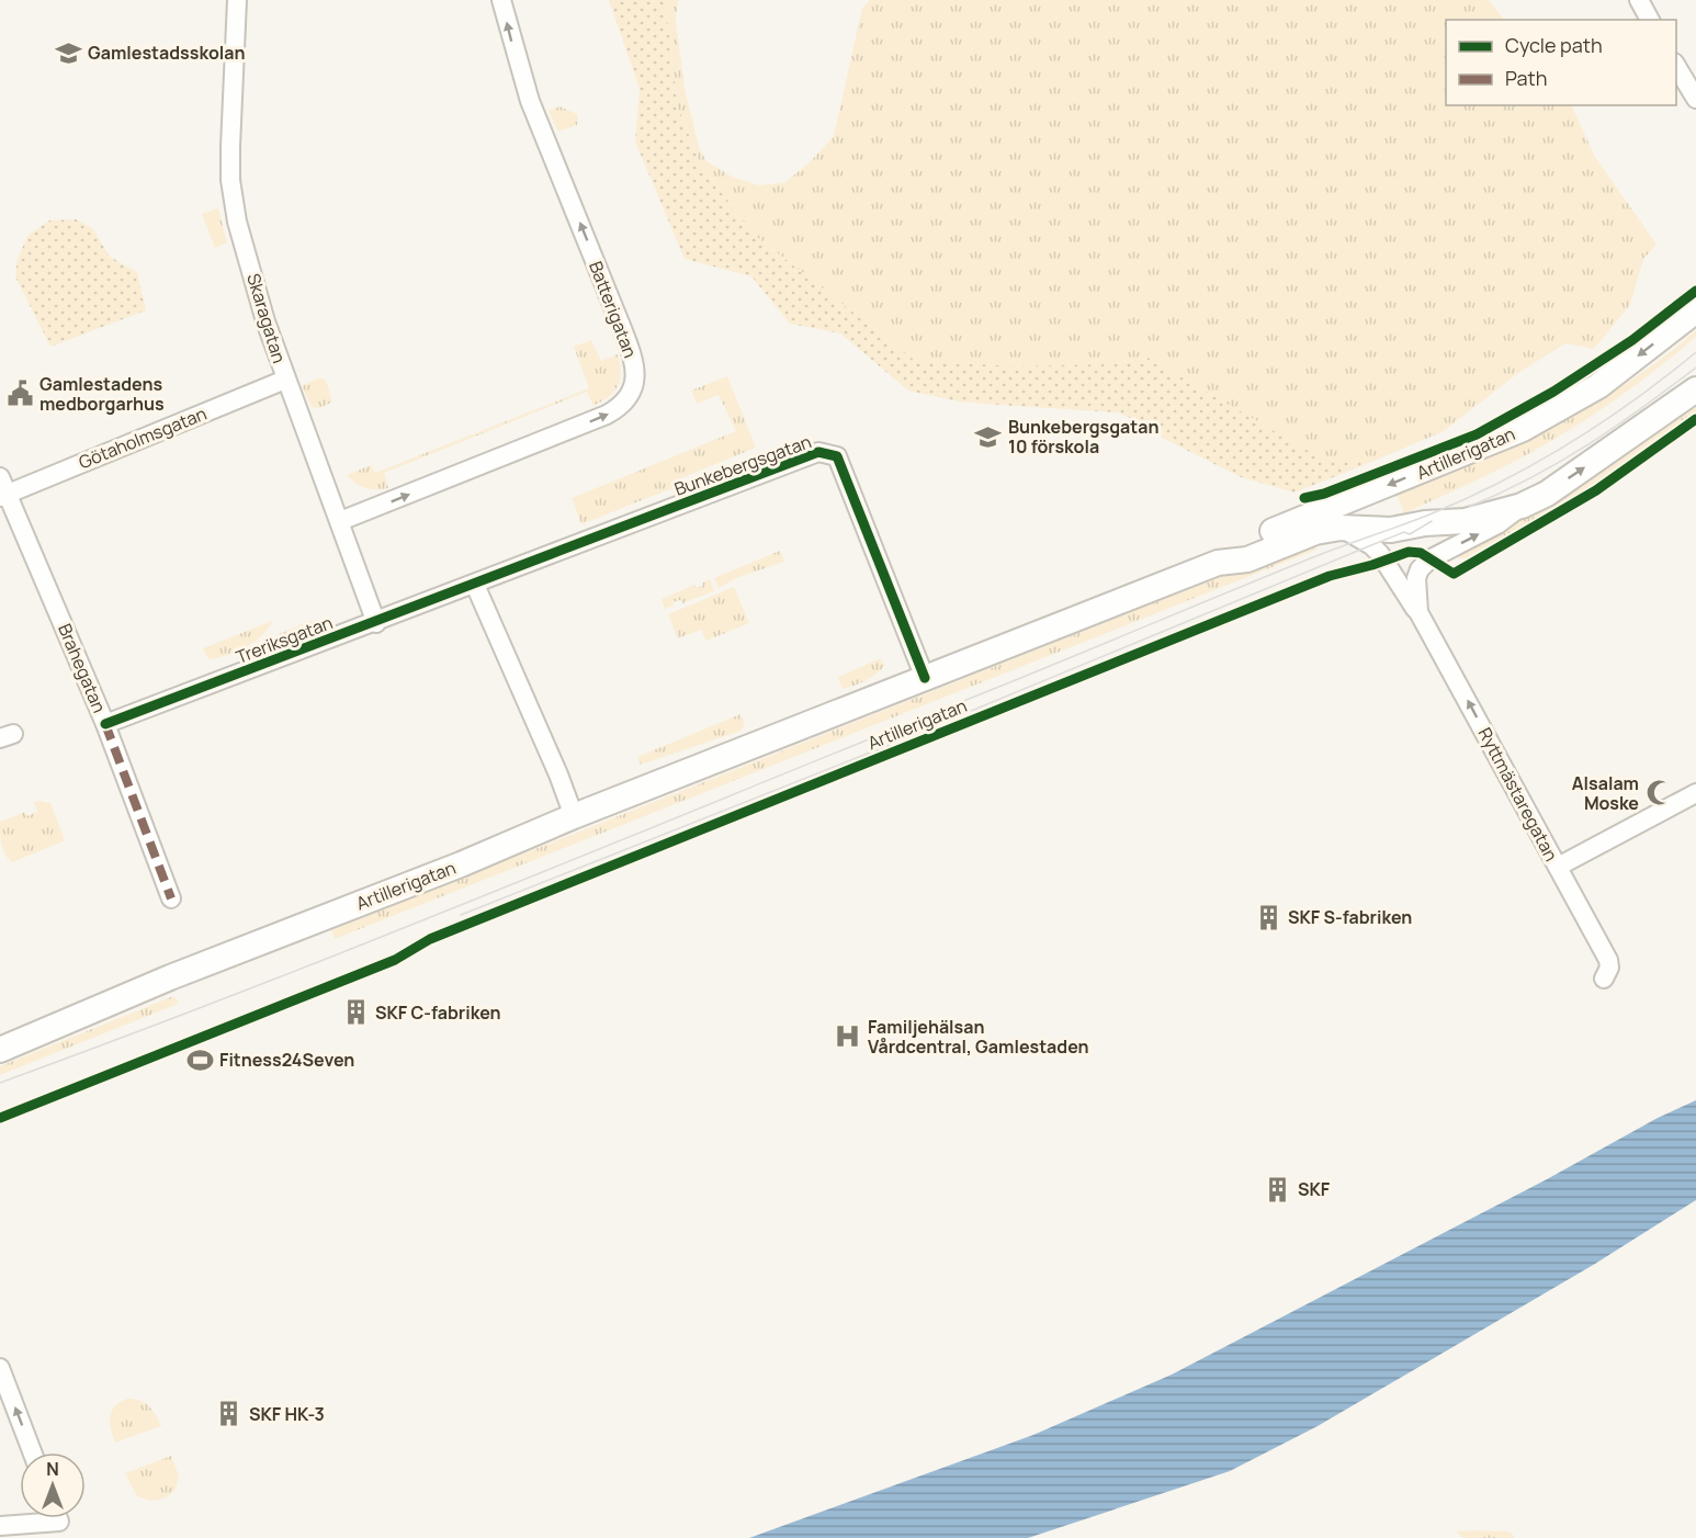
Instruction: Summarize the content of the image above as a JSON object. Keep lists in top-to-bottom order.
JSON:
{
  "streets": {
    "main road": ["Artillerigatan"],
    "street": [
      "Batterigatan",
      "Skaragatan",
      "Götaholmsgatan",
      "Bunkebergsgatan",
      "Treriksgatan",
      "Brahegatan",
      "Ryttmästaregatan"
    ]
  },
  "crossings": [
    ["Batterigatan", "Skaragatan"],
    ["Skaragatan", "Götaholmsgatan"],
    ["Skaragatan", "Treriksgatan"],
    ["Götaholmsgatan", "Brahegatan"],
    ["Artillerigatan", "Bunkebergsgatan"],
    ["Artillerigatan", "Ryttmästaregatan"],
    ["Bunkebergsgatan", "Treriksgatan"],
    ["Treriksgatan", "Brahegatan"]
  ],
  "places": {
    "school or university": ["Gamlestadsskolan", "Bunkebergsgatan 10 förskola"],
    "public building": ["Gamlestadens medborgarhus"],
    "mosque": ["Alsalam Moske"],
    "building": [
      "SKF S-fabriken",
      "SKF C-fabriken",
      "SKF",
      "SKF HK-3"
    ],
    "hospital": ["Familjehälsan Vårdcentral, Gamlestaden"],
    "sports": ["Fitness24Seven"]
  },
  "legend": ["Cycle path", "Path"],
  "north": "top"
}
